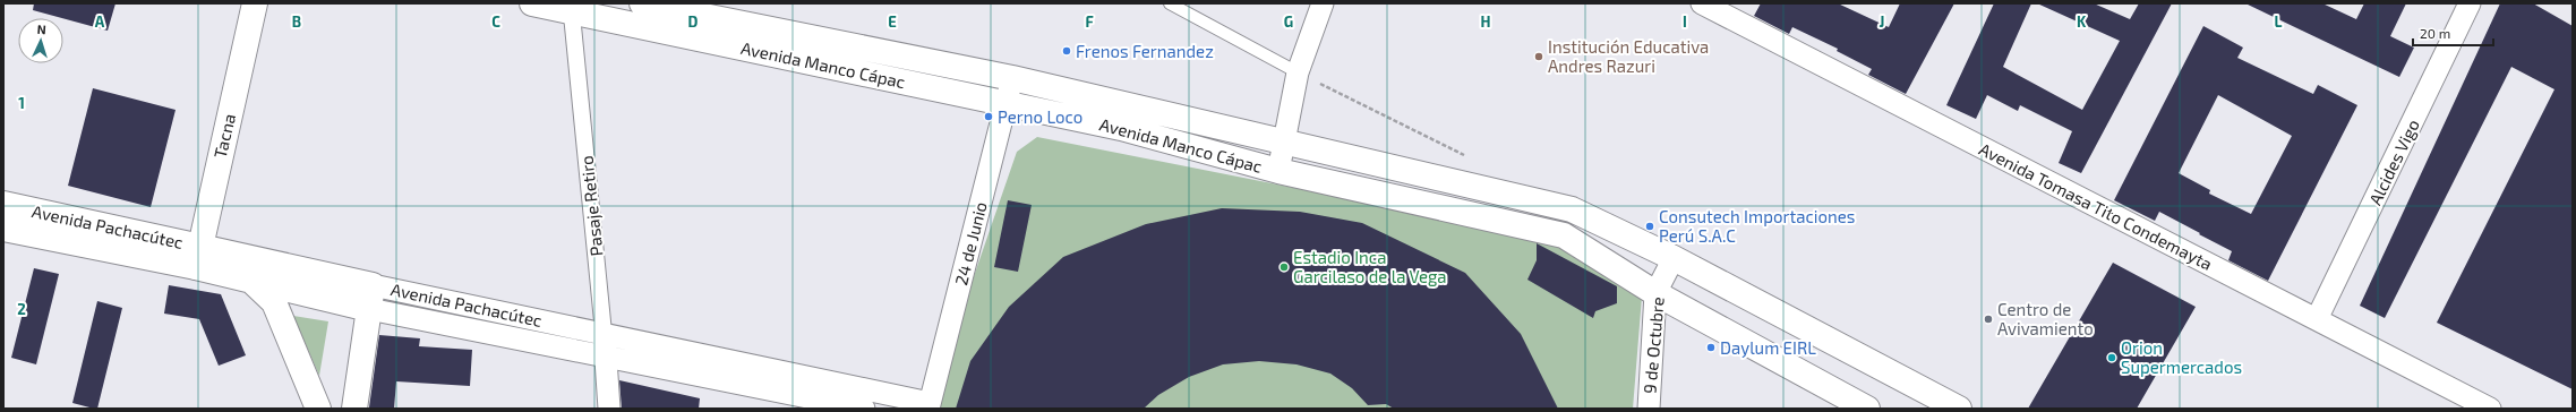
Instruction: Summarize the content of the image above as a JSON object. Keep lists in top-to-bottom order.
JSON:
{
  "streets": {
    "main road": ["Avenida Manco Cápac", "Tacna", "Avenida Pachacútec"],
    "street": [
      "Alcides Vigo",
      "Pasaje Retiro",
      "Avenida Tomasa Tito Condemayta",
      "24 de Junio",
      "9 de Octubre"
    ]
  },
  "crossings": [
    ["Avenida Manco Cápac", "Pasaje Retiro"],
    ["Avenida Manco Cápac", "24 de Junio"],
    ["Avenida Manco Cápac", "9 de Octubre"],
    ["Tacna", "Avenida Pachacútec"],
    ["Alcides Vigo", "Avenida Tomasa Tito Condemayta"],
    ["Pasaje Retiro", "Avenida Pachacútec"],
    ["Avenida Pachacútec", "24 de Junio"]
  ],
  "places": [
    "Frenos Fernandez",
    "Institución Educativa Andres Razuri",
    "Perno Loco",
    "Consutech Importaciones Perú S.A.C",
    "Estadio Inca Garcilaso de la Vega",
    "Centro de Avivamiento",
    "Daylum EIRL",
    "Orion Supermercados"
  ],
  "scale_bar": "20 m",
  "north": "top",
  "grid": {
    "columns": [
      "A",
      "B",
      "C",
      "D",
      "E",
      "F",
      "G",
      "H",
      "I",
      "J",
      "K",
      "L"
    ],
    "rows": ["1", "2"]
  }
}
